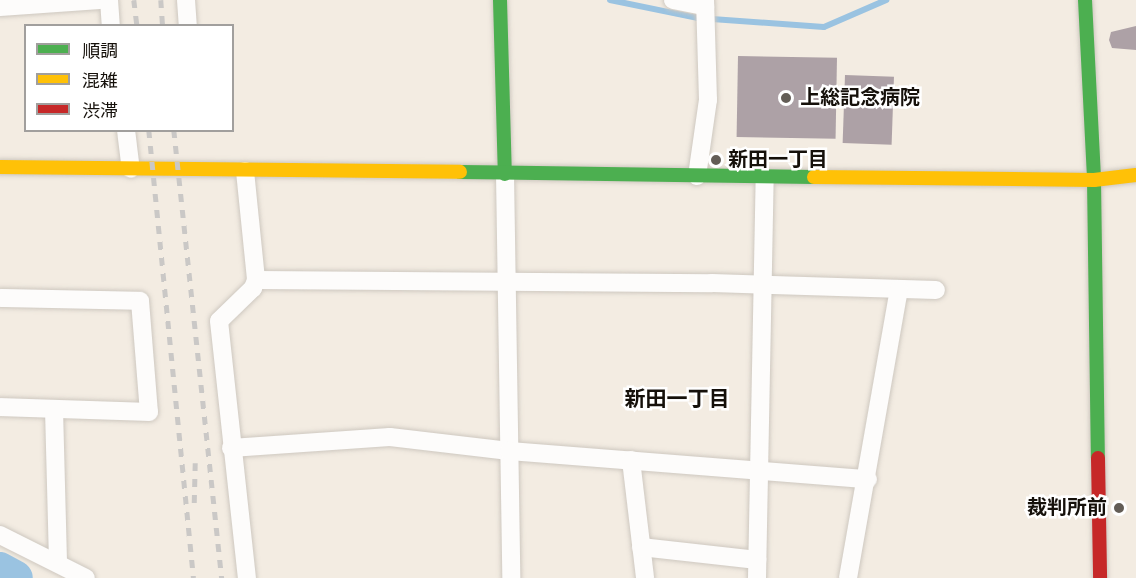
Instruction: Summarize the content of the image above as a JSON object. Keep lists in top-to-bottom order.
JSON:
{
  "districts": ["新田一丁目"],
  "places": ["上総記念病院", "新田一丁目", "裁判所前"],
  "legend": ["順調", "混雑", "渋滞"]
}
